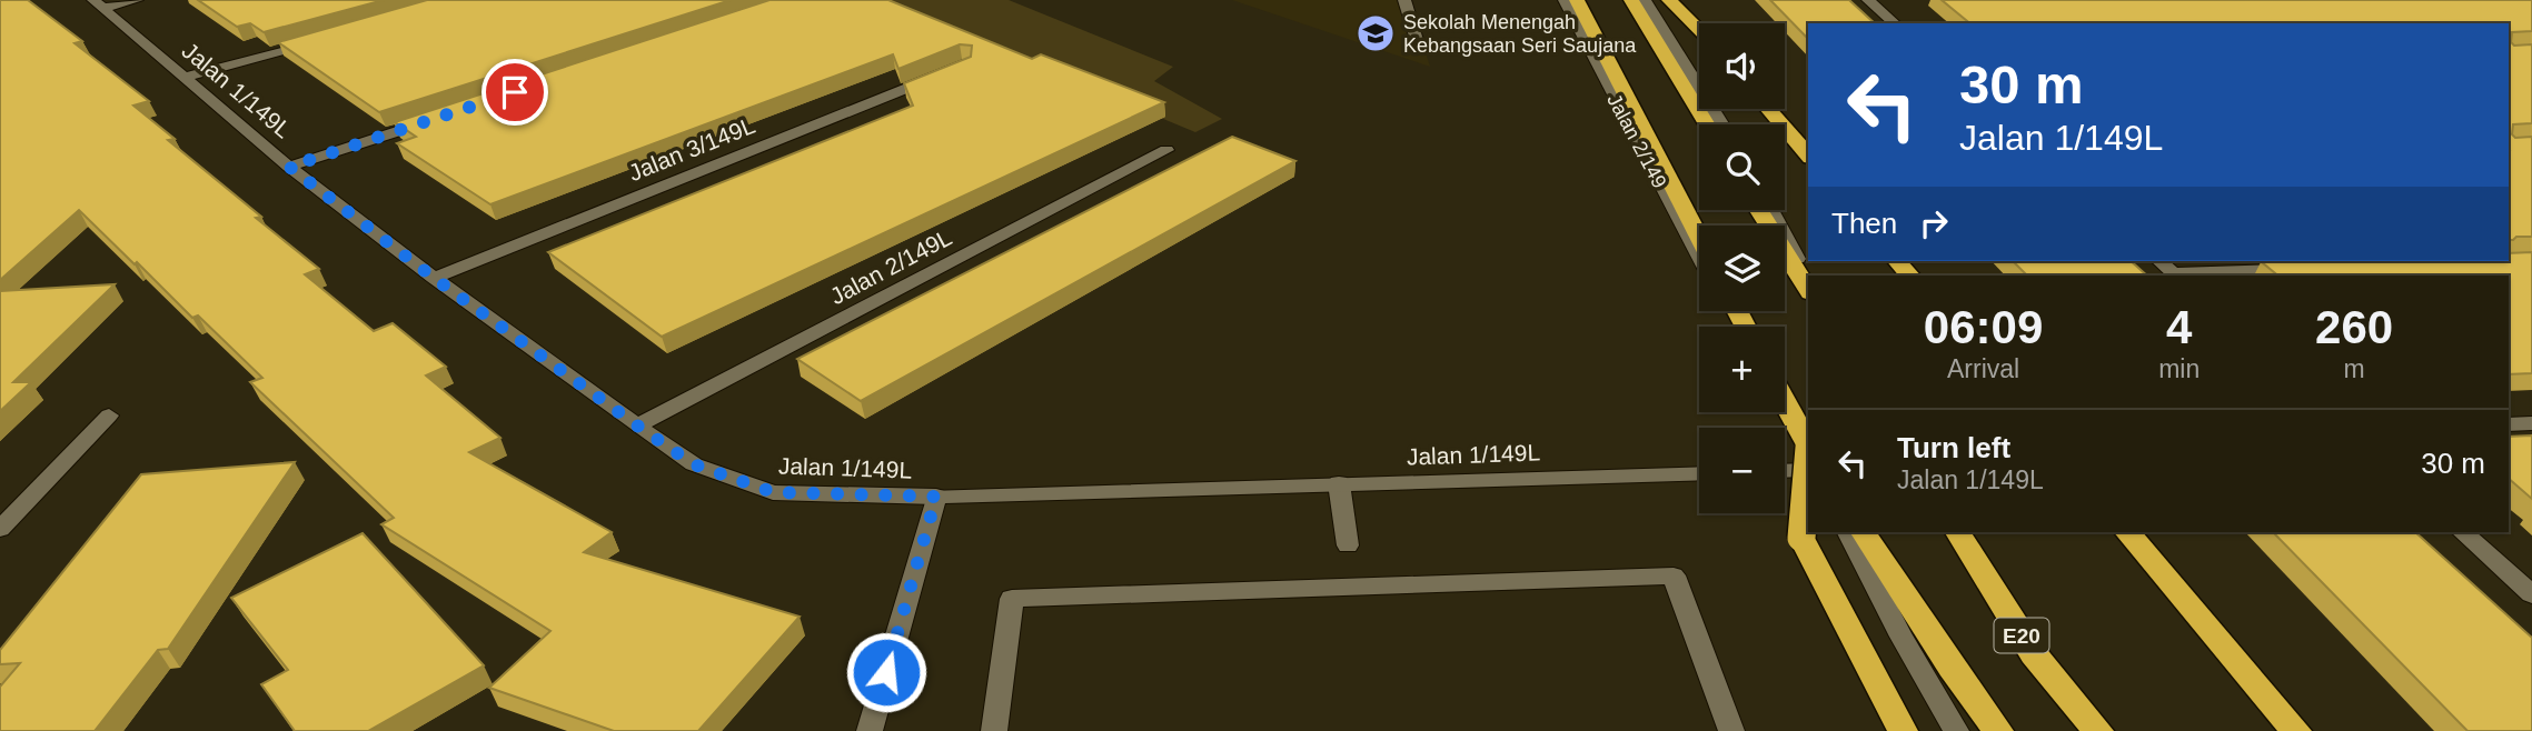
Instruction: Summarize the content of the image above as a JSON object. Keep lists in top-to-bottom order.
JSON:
{
  "streets": {
    "highway": ["E20"],
    "street": [
      "Jalan 1/149L",
      "Jalan 2/149",
      "Jalan 3/149L",
      "Jalan 2/149L"
    ]
  },
  "crossings": [
    ["Jalan 1/149L", "Jalan 3/149L"],
    ["Jalan 1/149L", "Jalan 2/149L"]
  ],
  "places": {
    "school or university": ["Sekolah Menengah Kebangsaan Seri Saujana"]
  },
  "page": {
    "map_buttons": ["+", "−"],
    "turn": ["30 m", "Jalan 1/149L"],
    "then": "Then",
    "eta": [
      "06:09",
      "Arrival",
      "4",
      "min",
      "260",
      "m"
    ],
    "list": [
      {
        "name": "Turn left",
        "note": "Jalan 1/149L",
        "value": "30 m"
      }
    ]
  }
}
